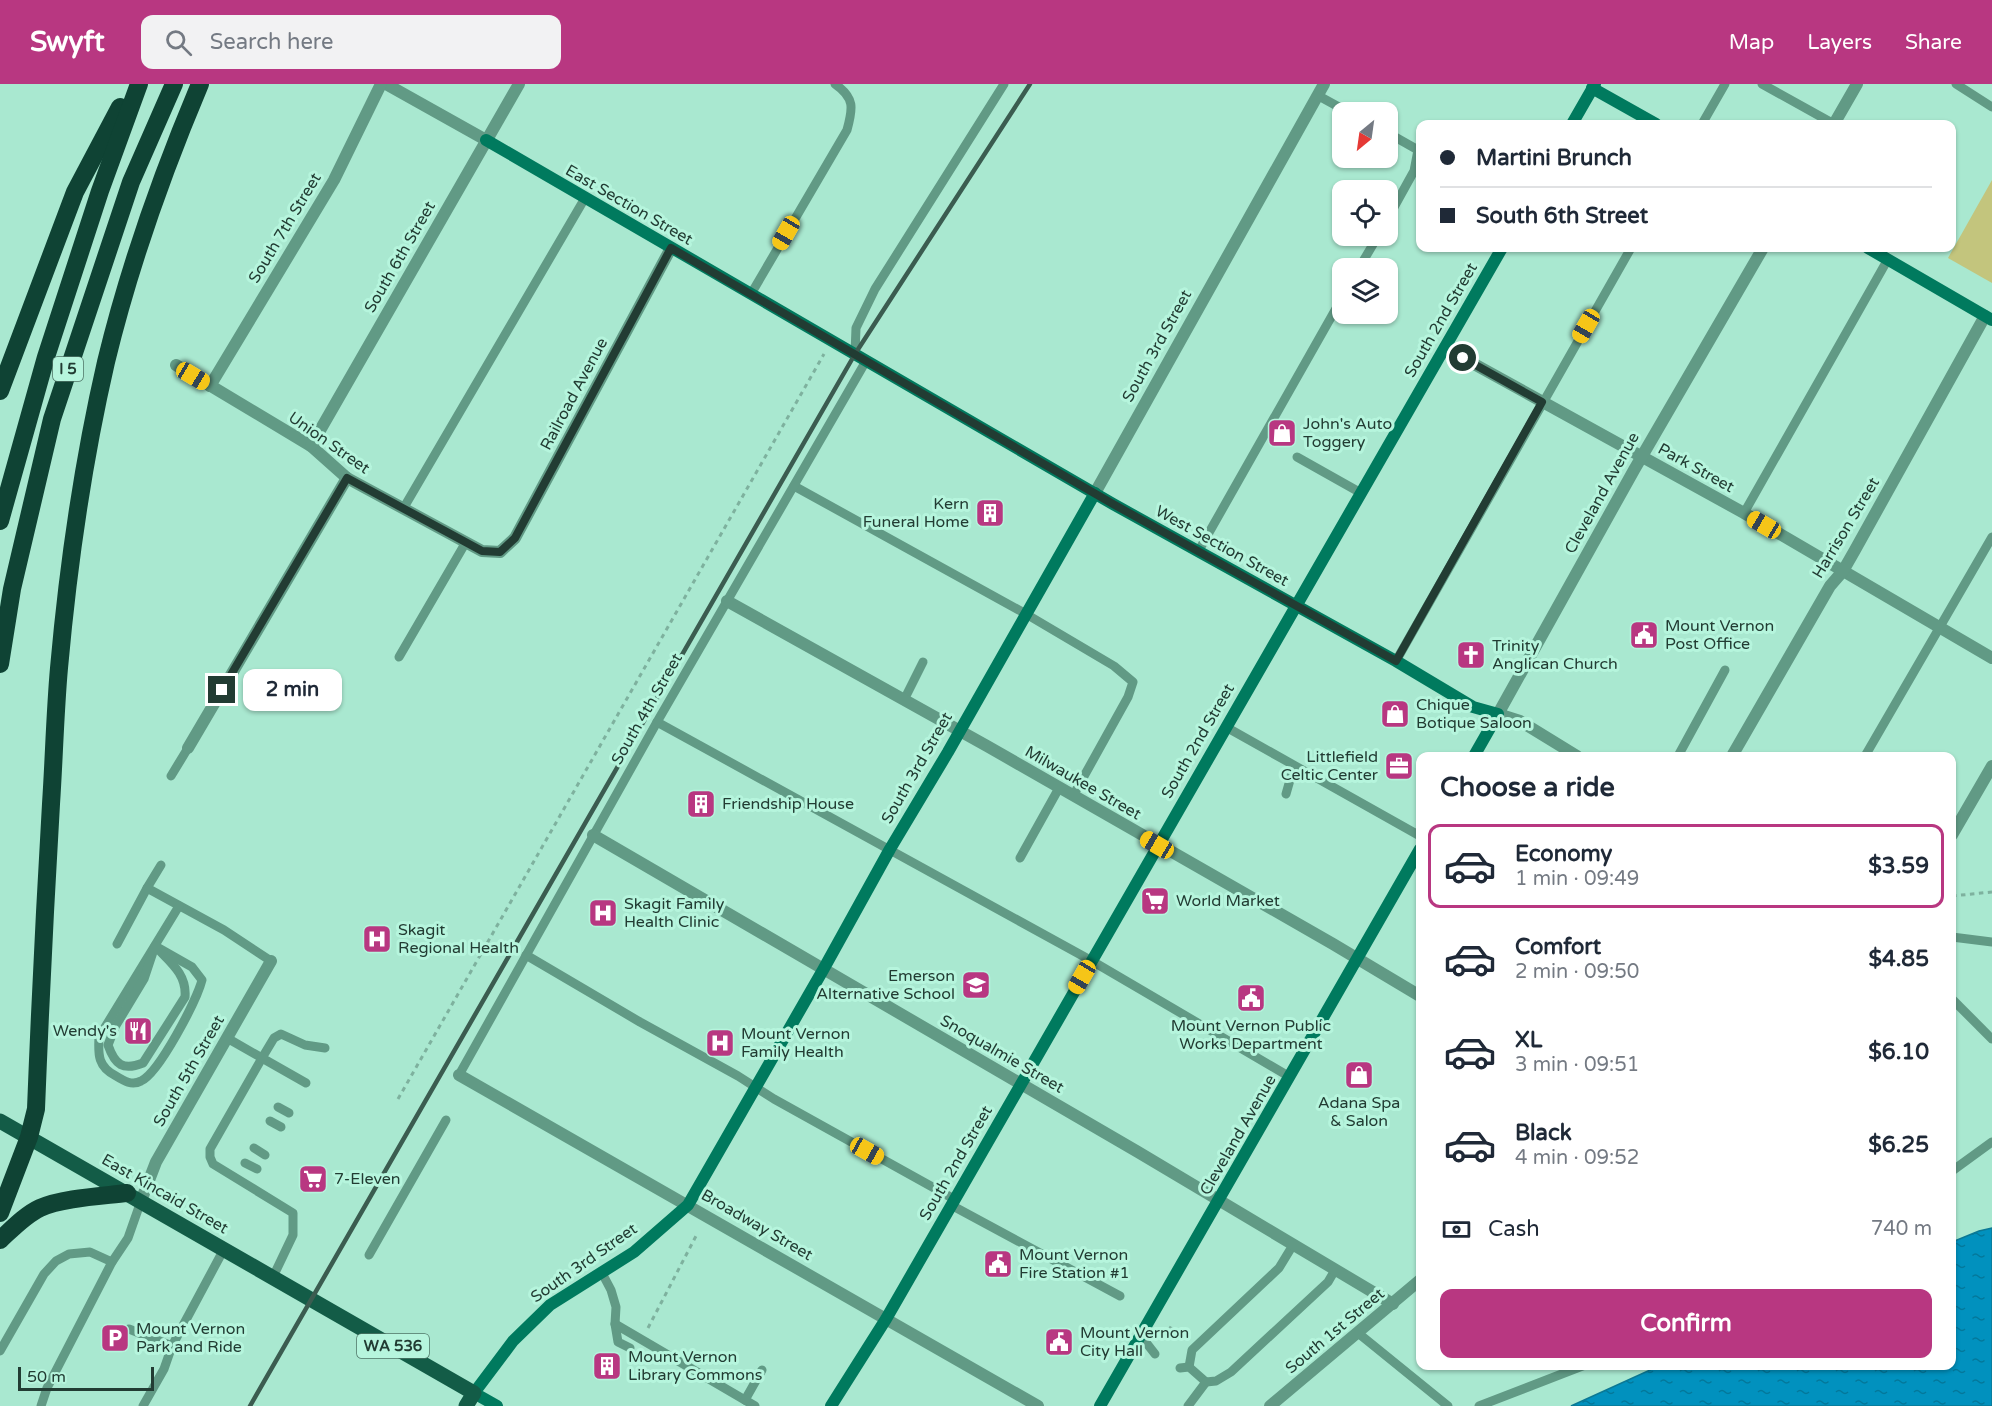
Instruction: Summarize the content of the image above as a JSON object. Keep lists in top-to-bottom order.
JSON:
{
  "streets": {
    "highway": ["I 5"],
    "main road": ["East Kincaid Street", "WA 536"],
    "street": [
      "East Section Street",
      "South 7th Street",
      "South 6th Street",
      "South 2nd Street",
      "South 3rd Street",
      "Railroad Avenue",
      "Union Street",
      "Park Street",
      "Cleveland Avenue",
      "Harrison Street",
      "West Section Street",
      "Milwaukee Street",
      "Snoqualmie Street",
      "South 5th Street",
      "Broadway Street",
      "South 1st Street"
    ],
    "lane": ["South 4th Street"]
  },
  "crossings": [
    ["East Section Street", "South 6th Street"],
    ["East Section Street", "Railroad Avenue"],
    ["East Section Street", "West Section Street"],
    ["South 7th Street", "Union Street"],
    ["South 6th Street", "Union Street"],
    ["South 2nd Street", "Park Street"],
    ["South 2nd Street", "West Section Street"],
    ["South 2nd Street", "Milwaukee Street"],
    ["South 2nd Street", "Snoqualmie Street"],
    ["South 2nd Street", "Broadway Street"],
    ["South 3rd Street", "West Section Street"],
    ["South 3rd Street", "Milwaukee Street"],
    ["South 3rd Street", "Snoqualmie Street"],
    ["South 3rd Street", "East Kincaid Street"],
    ["South 3rd Street", "Broadway Street"],
    ["Railroad Avenue", "Union Street"],
    ["Park Street", "Cleveland Avenue"],
    ["Park Street", "Harrison Street"],
    ["Cleveland Avenue", "West Section Street"],
    ["Cleveland Avenue", "Milwaukee Street"],
    ["Cleveland Avenue", "Snoqualmie Street"],
    ["West Section Street", "South 4th Street"],
    ["South 4th Street", "Milwaukee Street"],
    ["South 4th Street", "Snoqualmie Street"],
    ["South 4th Street", "Broadway Street"],
    ["Snoqualmie Street", "South 1st Street"],
    ["South 5th Street", "East Kincaid Street"]
  ],
  "places": {
    "shop": ["John's Auto Toggery", "Chique Botique Saloon", "Adana Spa & Salon"],
    "building": ["Kern Funeral Home", "Friendship House", "Mount Vernon Library Commons"],
    "public building": [
      "Mount Vernon Post Office",
      "Mount Vernon Public Works Department",
      "Mount Vernon Fire Station #1",
      "Mount Vernon City Hall"
    ],
    "church": ["Trinity Anglican Church"],
    "office": ["Littlefield Celtic Center"],
    "supermarket": ["World Market", "7-Eleven"],
    "hospital": ["Skagit Family Health Clinic", "Skagit Regional Health", "Mount Vernon Family Health"],
    "school or university": ["Emerson Alternative School"],
    "restaurant": ["Wendy's"],
    "parking": ["Mount Vernon Park and Ride"]
  },
  "scale_bar": "50 m",
  "north": "bottom left",
  "page": {
    "header": "Swyft",
    "search": "Search here",
    "nav": ["Map", "Layers", "Share"],
    "banner": ["Martini Brunch", "South 6th Street"],
    "bubble": "2 min",
    "heading": "Choose a ride",
    "list": [
      {
        "name": "Economy",
        "note": "1 min · 09:49",
        "value": "$3.59"
      },
      {
        "name": "Comfort",
        "note": "2 min · 09:50",
        "value": "$4.85"
      },
      {
        "name": "XL",
        "note": "3 min · 09:51",
        "value": "$6.10"
      },
      {
        "name": "Black",
        "note": "4 min · 09:52",
        "value": "$6.25"
      }
    ],
    "pay": ["Cash", "740 m"],
    "buttons": "Confirm",
    "scale": "50 m"
  }
}
